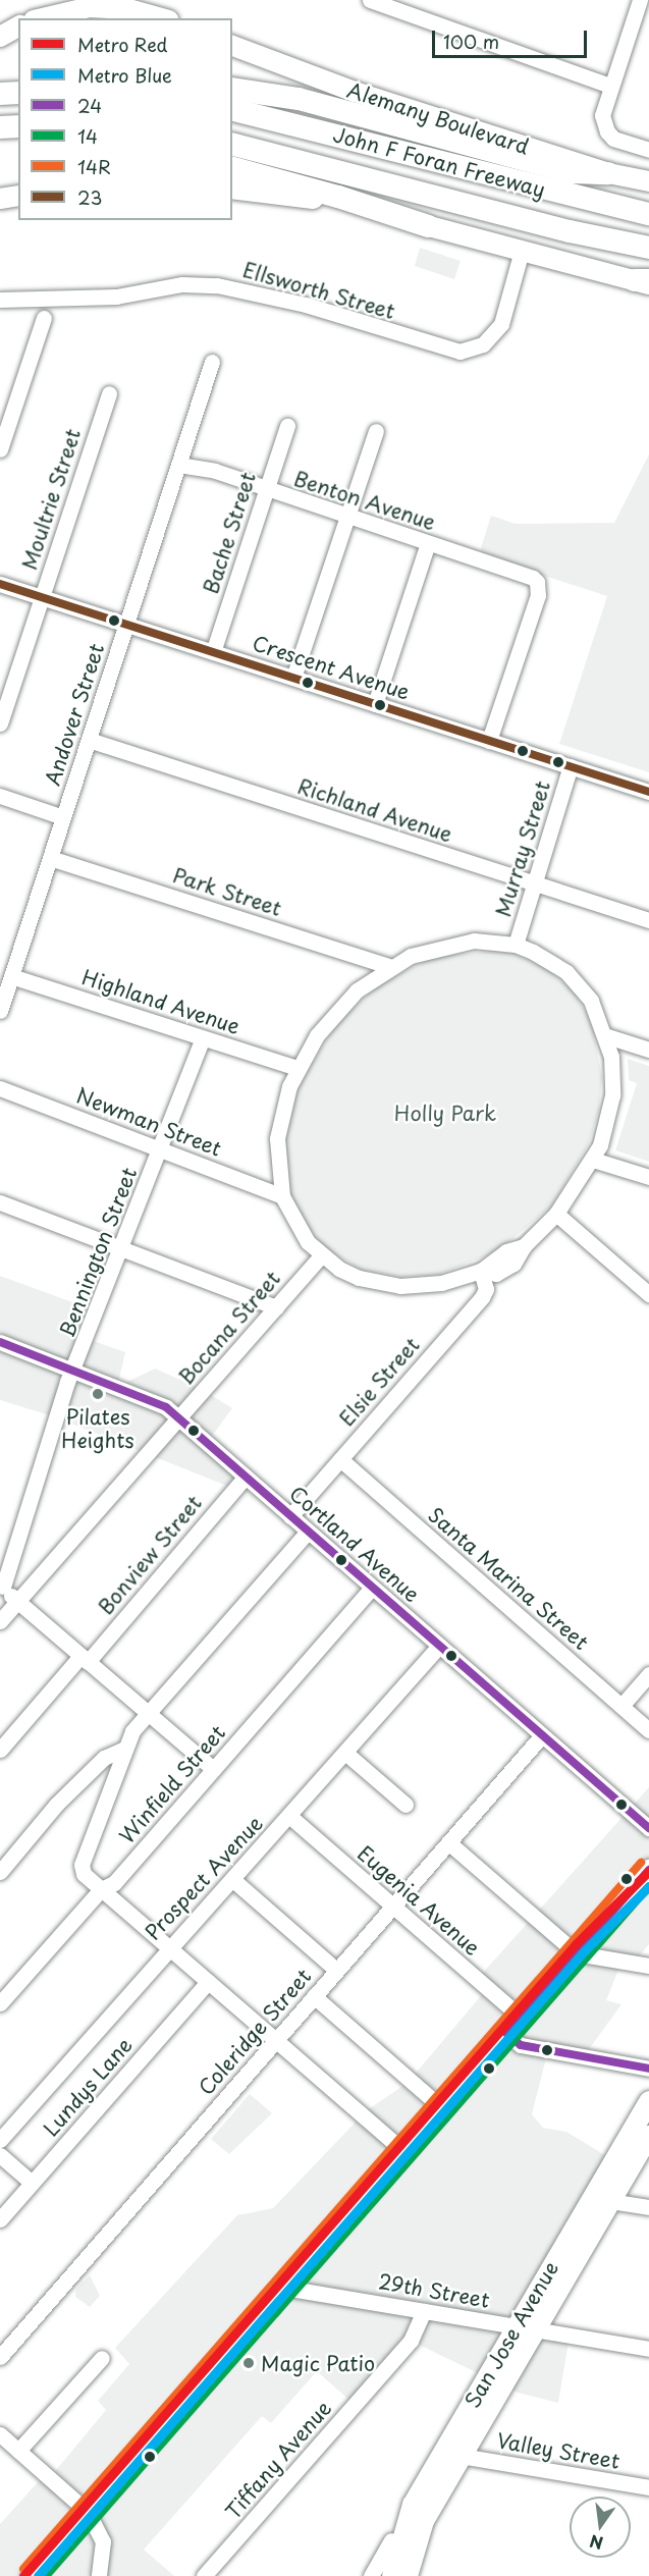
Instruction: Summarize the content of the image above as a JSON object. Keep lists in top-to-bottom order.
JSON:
{
  "streets": {
    "highway": ["John F Foran Freeway"],
    "main road": ["Alemany Boulevard", "San Jose Avenue"],
    "street": [
      "Ellsworth Street",
      "Moultrie Street",
      "Benton Avenue",
      "Bache Street",
      "Crescent Avenue",
      "Andover Street",
      "Richland Avenue",
      "Murray Street",
      "Park Street",
      "Highland Avenue",
      "Newman Street",
      "Bennington Street",
      "Bocana Street",
      "Elsie Street",
      "Cortland Avenue",
      "Bonview Street",
      "Santa Marina Street",
      "Winfield Street",
      "Prospect Avenue",
      "Eugenia Avenue",
      "Coleridge Street",
      "Lundys Lane",
      "29th Street",
      "Valley Street",
      "Tiffany Avenue"
    ]
  },
  "crossings": [
    ["Moultrie Street", "Crescent Avenue"],
    ["Benton Avenue", "Bache Street"],
    ["Benton Avenue", "Crescent Avenue"],
    ["Benton Avenue", "Andover Street"],
    ["Bache Street", "Crescent Avenue"],
    ["Crescent Avenue", "Andover Street"],
    ["Crescent Avenue", "Murray Street"],
    ["Andover Street", "Richland Avenue"],
    ["Andover Street", "Park Street"],
    ["Andover Street", "Highland Avenue"],
    ["Richland Avenue", "Murray Street"],
    ["Highland Avenue", "Bennington Street"],
    ["Newman Street", "Bennington Street"],
    ["Bennington Street", "Cortland Avenue"],
    ["Bocana Street", "Cortland Avenue"],
    ["Elsie Street", "Cortland Avenue"],
    ["Elsie Street", "Santa Marina Street"],
    ["Cortland Avenue", "Bonview Street"],
    ["Cortland Avenue", "Winfield Street"],
    ["Cortland Avenue", "Prospect Avenue"],
    ["Cortland Avenue", "Coleridge Street"],
    ["Prospect Avenue", "Eugenia Avenue"],
    ["Eugenia Avenue", "Coleridge Street"],
    ["29th Street", "San Jose Avenue"],
    ["29th Street", "Tiffany Avenue"],
    ["San Jose Avenue", "Valley Street"]
  ],
  "parks": ["Holly Park"],
  "places": ["Pilates Heights", "Magic Patio"],
  "lines": [
    "transit line 23",
    "transit line 24",
    "transit line 14R",
    "metro line Red",
    "metro line Blue",
    "transit line 14"
  ],
  "legend": [
    "Metro Red",
    "Metro Blue",
    "24",
    "14",
    "14R",
    "23"
  ],
  "scale_bar": "100 m",
  "north": "bottom"
}
